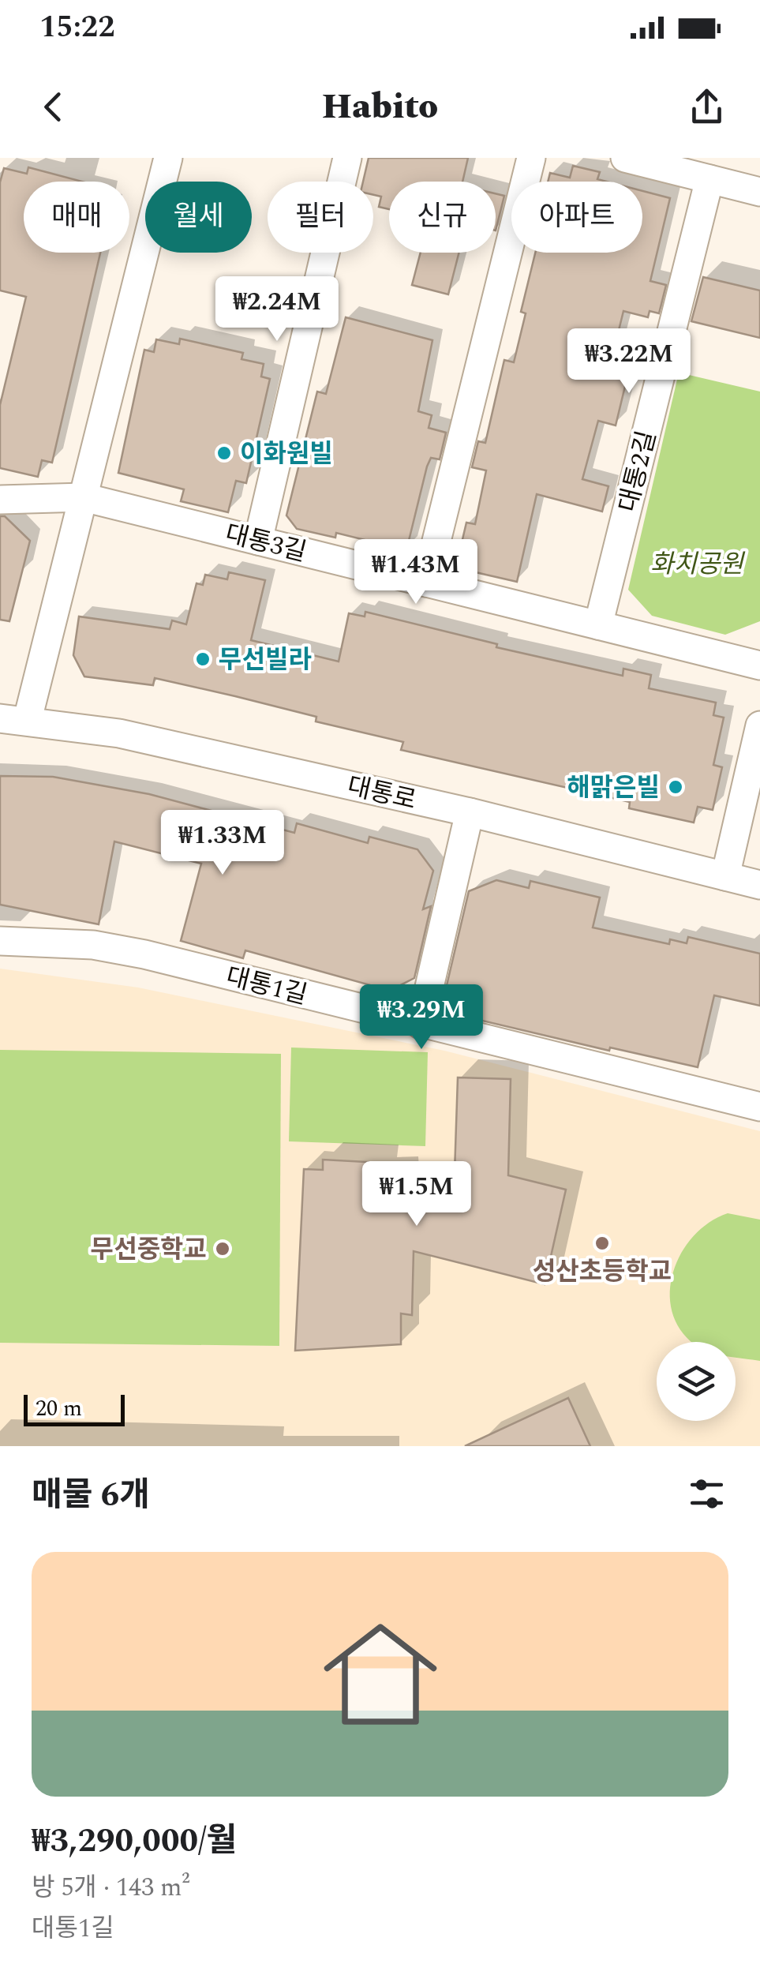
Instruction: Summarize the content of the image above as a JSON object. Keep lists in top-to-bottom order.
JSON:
{
  "streets": {
    "street": [
      "대통2길",
      "대통3길",
      "대통로",
      "대통1길"
    ]
  },
  "crossings": [
    ["대통2길", "대통3길"]
  ],
  "parks": ["화치공원"],
  "places": [
    "이화원빌",
    "무선빌라",
    "해맑은빌",
    "성산초등학교",
    "무선중학교"
  ],
  "scale_bar": "20 m",
  "page": {
    "status": "15:22",
    "header": "Habito",
    "chip": [
      "매매",
      "월세",
      "필터",
      "신규",
      "아파트"
    ],
    "price": [
      "₩2.24M",
      "₩3.22M",
      "₩1.43M",
      "₩1.33M",
      "₩3.29M",
      "₩1.5M"
    ],
    "scale": "20 m",
    "heading": "매물 6개",
    "list": [
      {
        "name": "₩3,290,000/월",
        "note": "방 5개 · 143 m² · 대통1길"
      }
    ]
  }
}
